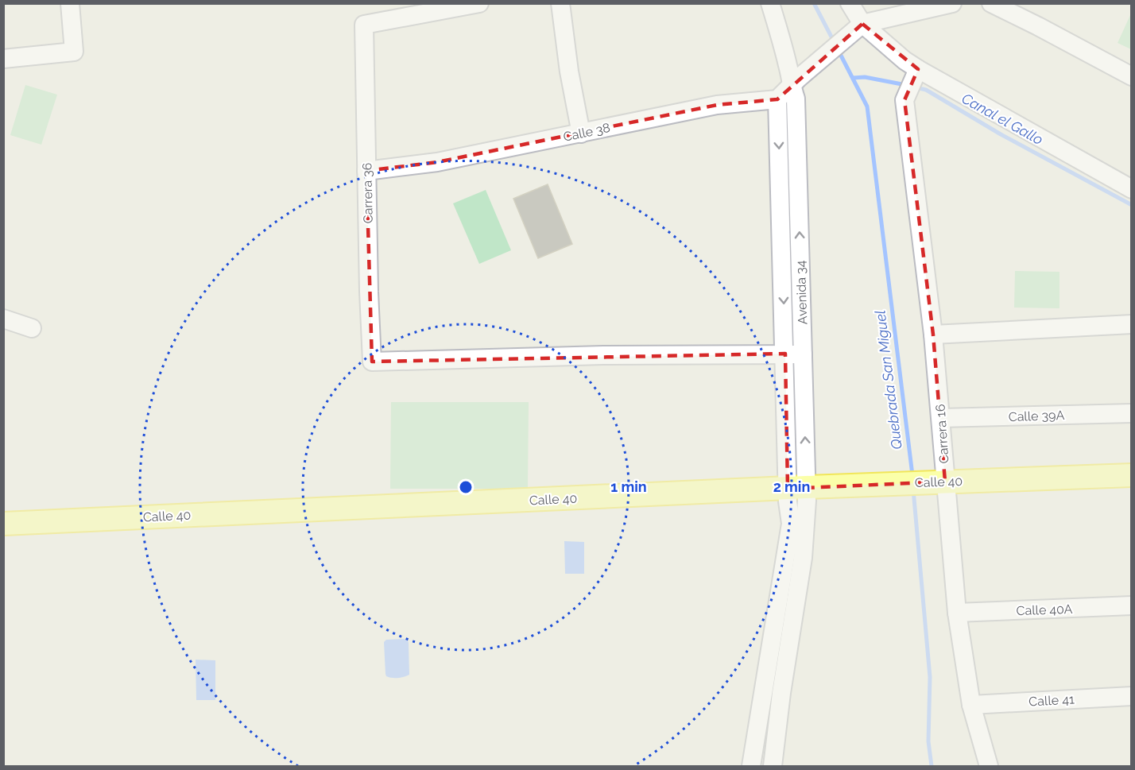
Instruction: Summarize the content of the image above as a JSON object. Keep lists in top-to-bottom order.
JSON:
{
  "streets": {
    "main road": ["Calle 40"],
    "street": [
      "Calle 38",
      "Carrera 36",
      "Avenida 34",
      "Calle 39A",
      "Carrera 16",
      "Calle 40A",
      "Calle 41"
    ]
  },
  "crossings": [
    ["Calle 38", "Carrera 36"],
    ["Calle 38", "Avenida 34"],
    ["Carrera 36", "Avenida 34"],
    ["Avenida 34", "Calle 40"],
    ["Calle 39A", "Carrera 16"],
    ["Carrera 16", "Calle 40"],
    ["Carrera 16", "Calle 40A"],
    ["Carrera 16", "Calle 41"]
  ],
  "water": ["Canal el Gallo", "Quebrada San Miguel"],
  "rings": ["1 min", "2 min"]
}
